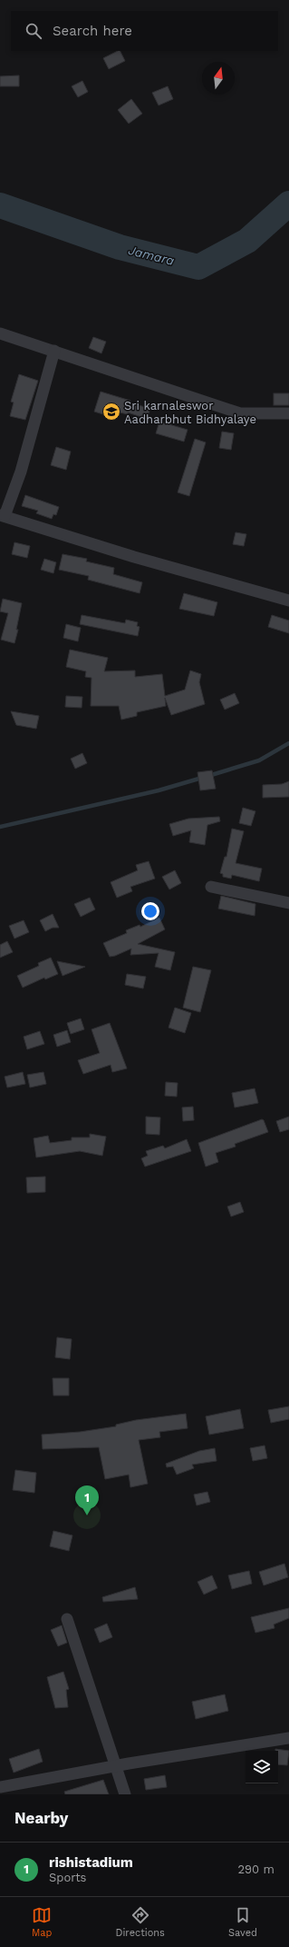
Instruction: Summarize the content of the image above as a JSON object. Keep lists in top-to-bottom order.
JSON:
{
  "water": ["Jamara"],
  "places": {
    "school or university": ["Sri karnaleswor Aadharbhut Bidhyalaye"]
  },
  "north": "top",
  "page": {
    "search": "Search here",
    "pins": "1",
    "heading": "Nearby",
    "list": [
      {
        "mark": "1",
        "name": "rishistadium",
        "note": "Sports",
        "value": "290 m"
      }
    ],
    "nav": ["Map", "Directions", "Saved"]
  }
}
